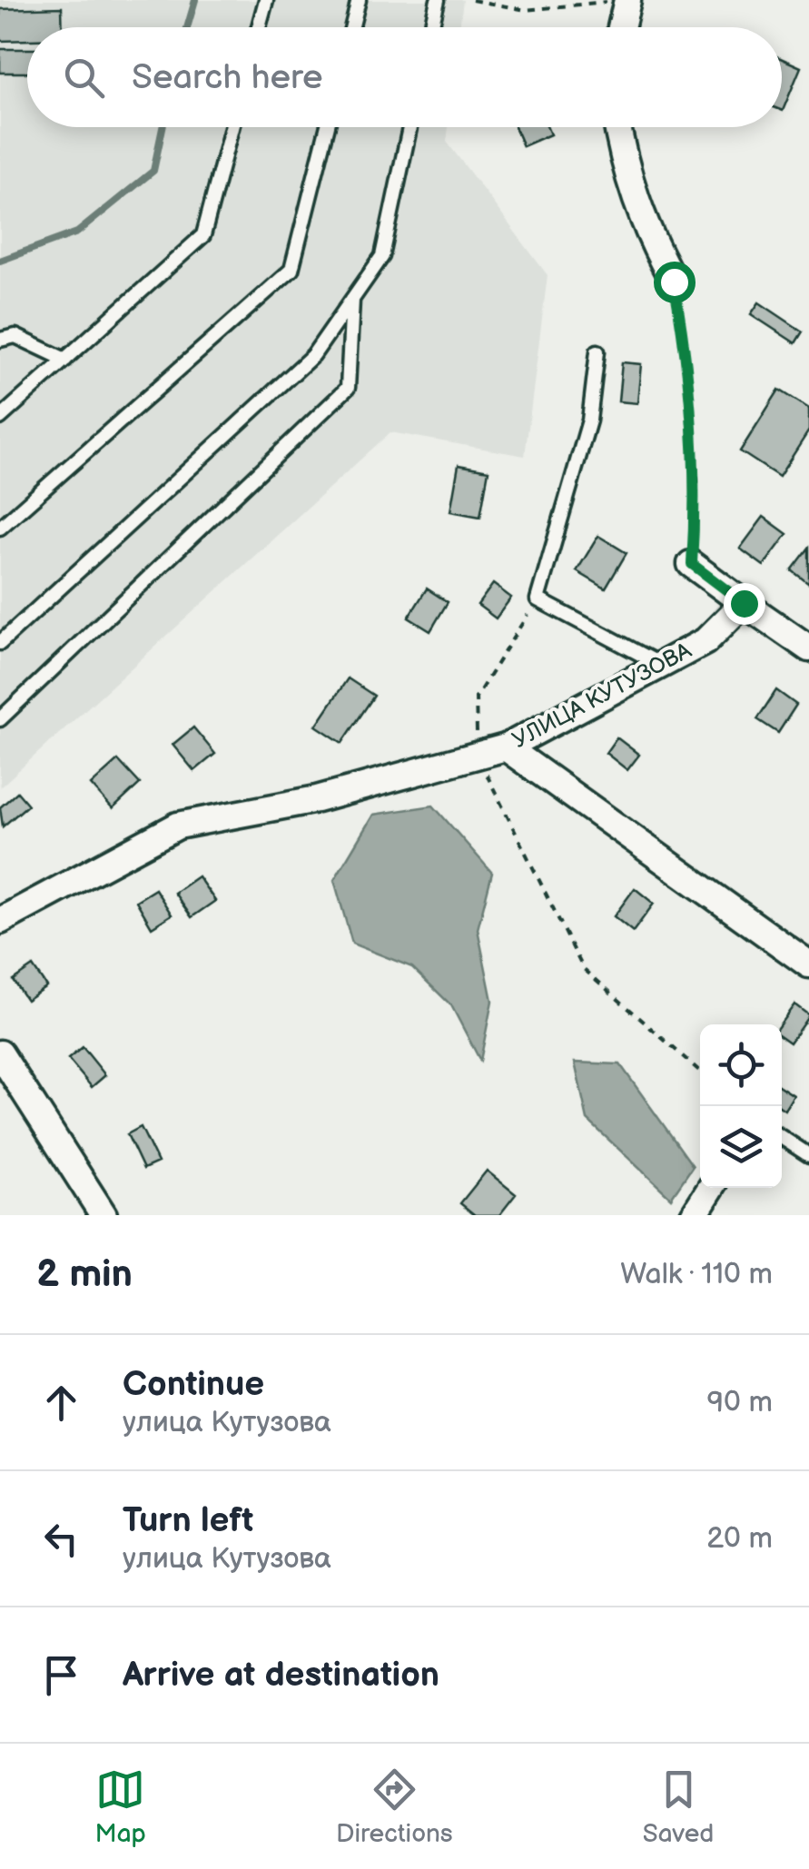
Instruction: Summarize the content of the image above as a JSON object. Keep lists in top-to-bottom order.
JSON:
{
  "streets": {
    "street": ["УЛИЦА КУТУЗОВА"]
  },
  "page": {
    "search": "Search here",
    "heading": ["2 min", "Walk · 110 m"],
    "list": [
      ["Continue", "улица Кутузова", "90 m"],
      ["Turn left", "улица Кутузова", "20 m"],
      "Arrive at destination"
    ],
    "nav": ["Map", "Directions", "Saved"]
  }
}
